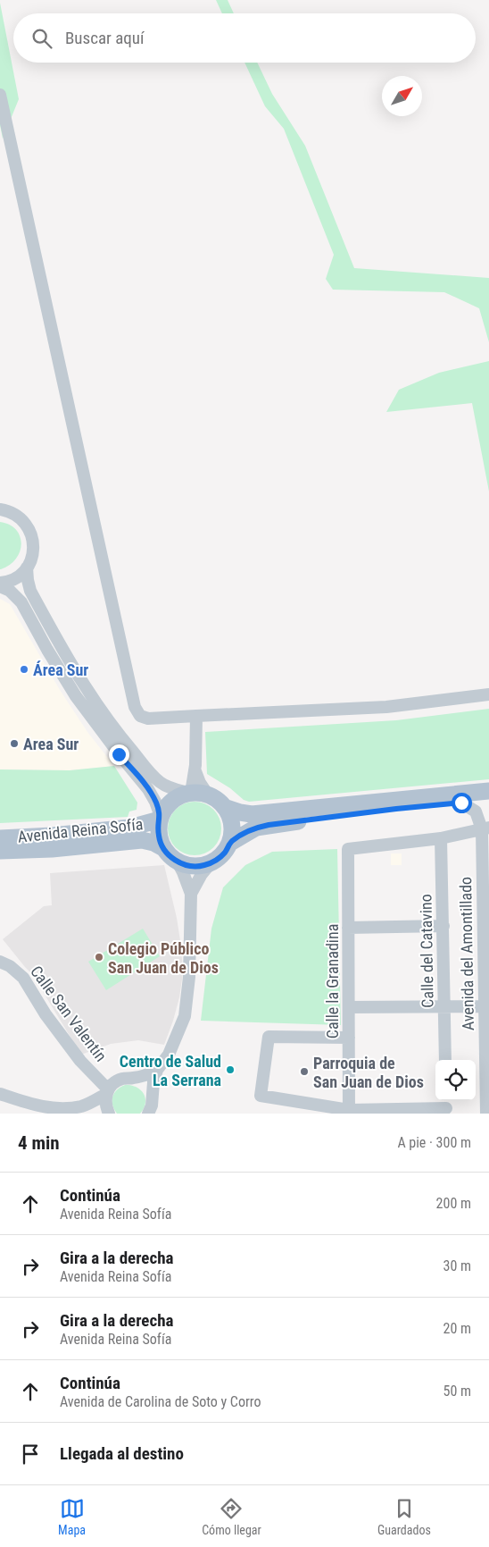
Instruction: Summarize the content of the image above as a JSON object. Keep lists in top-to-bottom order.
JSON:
{
  "streets": {
    "main road": ["Avenida Reina Sofía"],
    "street": [
      "Calle del Catavino",
      "Avenida del Amontillado",
      "Calle la Granadina",
      "Calle San Valentín"
    ]
  },
  "crossings": [
    ["Calle del Catavino", "Calle la Granadina"]
  ],
  "places": [
    "Área Sur",
    "Area Sur",
    "Colegio Público San Juan de Dios",
    "Centro de Salud La Serrana",
    "Parroquia de San Juan de Dios"
  ],
  "north": "top right",
  "page": {
    "search": "Buscar aquí",
    "heading": ["4 min", "A pie · 300 m"],
    "list": [
      ["Continúa", "Avenida Reina Sofía", "200 m"],
      ["Gira a la derecha", "Avenida Reina Sofía", "30 m"],
      ["Gira a la derecha", "Avenida Reina Sofía", "20 m"],
      ["Continúa", "Avenida de Carolina de Soto y Corro", "50 m"],
      "Llegada al destino"
    ],
    "nav": ["Mapa", "Cómo llegar", "Guardados"]
  }
}
